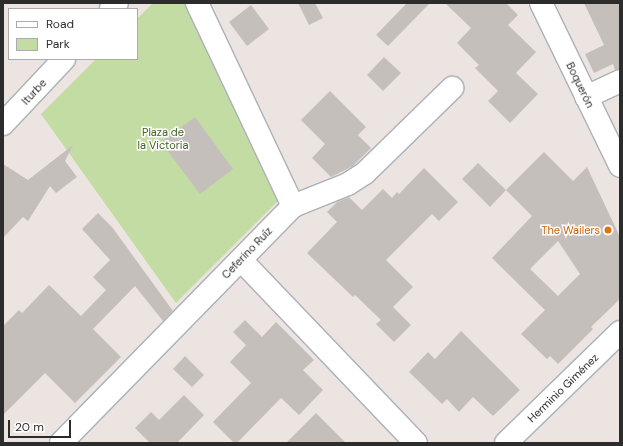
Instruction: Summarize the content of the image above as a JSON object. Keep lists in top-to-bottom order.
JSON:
{
  "streets": {
    "street": [
      "Boquerón",
      "Iturbe",
      "Ceferino Ruíz",
      "Herminio Giménez"
    ]
  },
  "parks": ["Plaza de la Victoria"],
  "places": ["The Wailers"],
  "legend": ["Road", "Park"],
  "scale_bar": "20 m"
}
